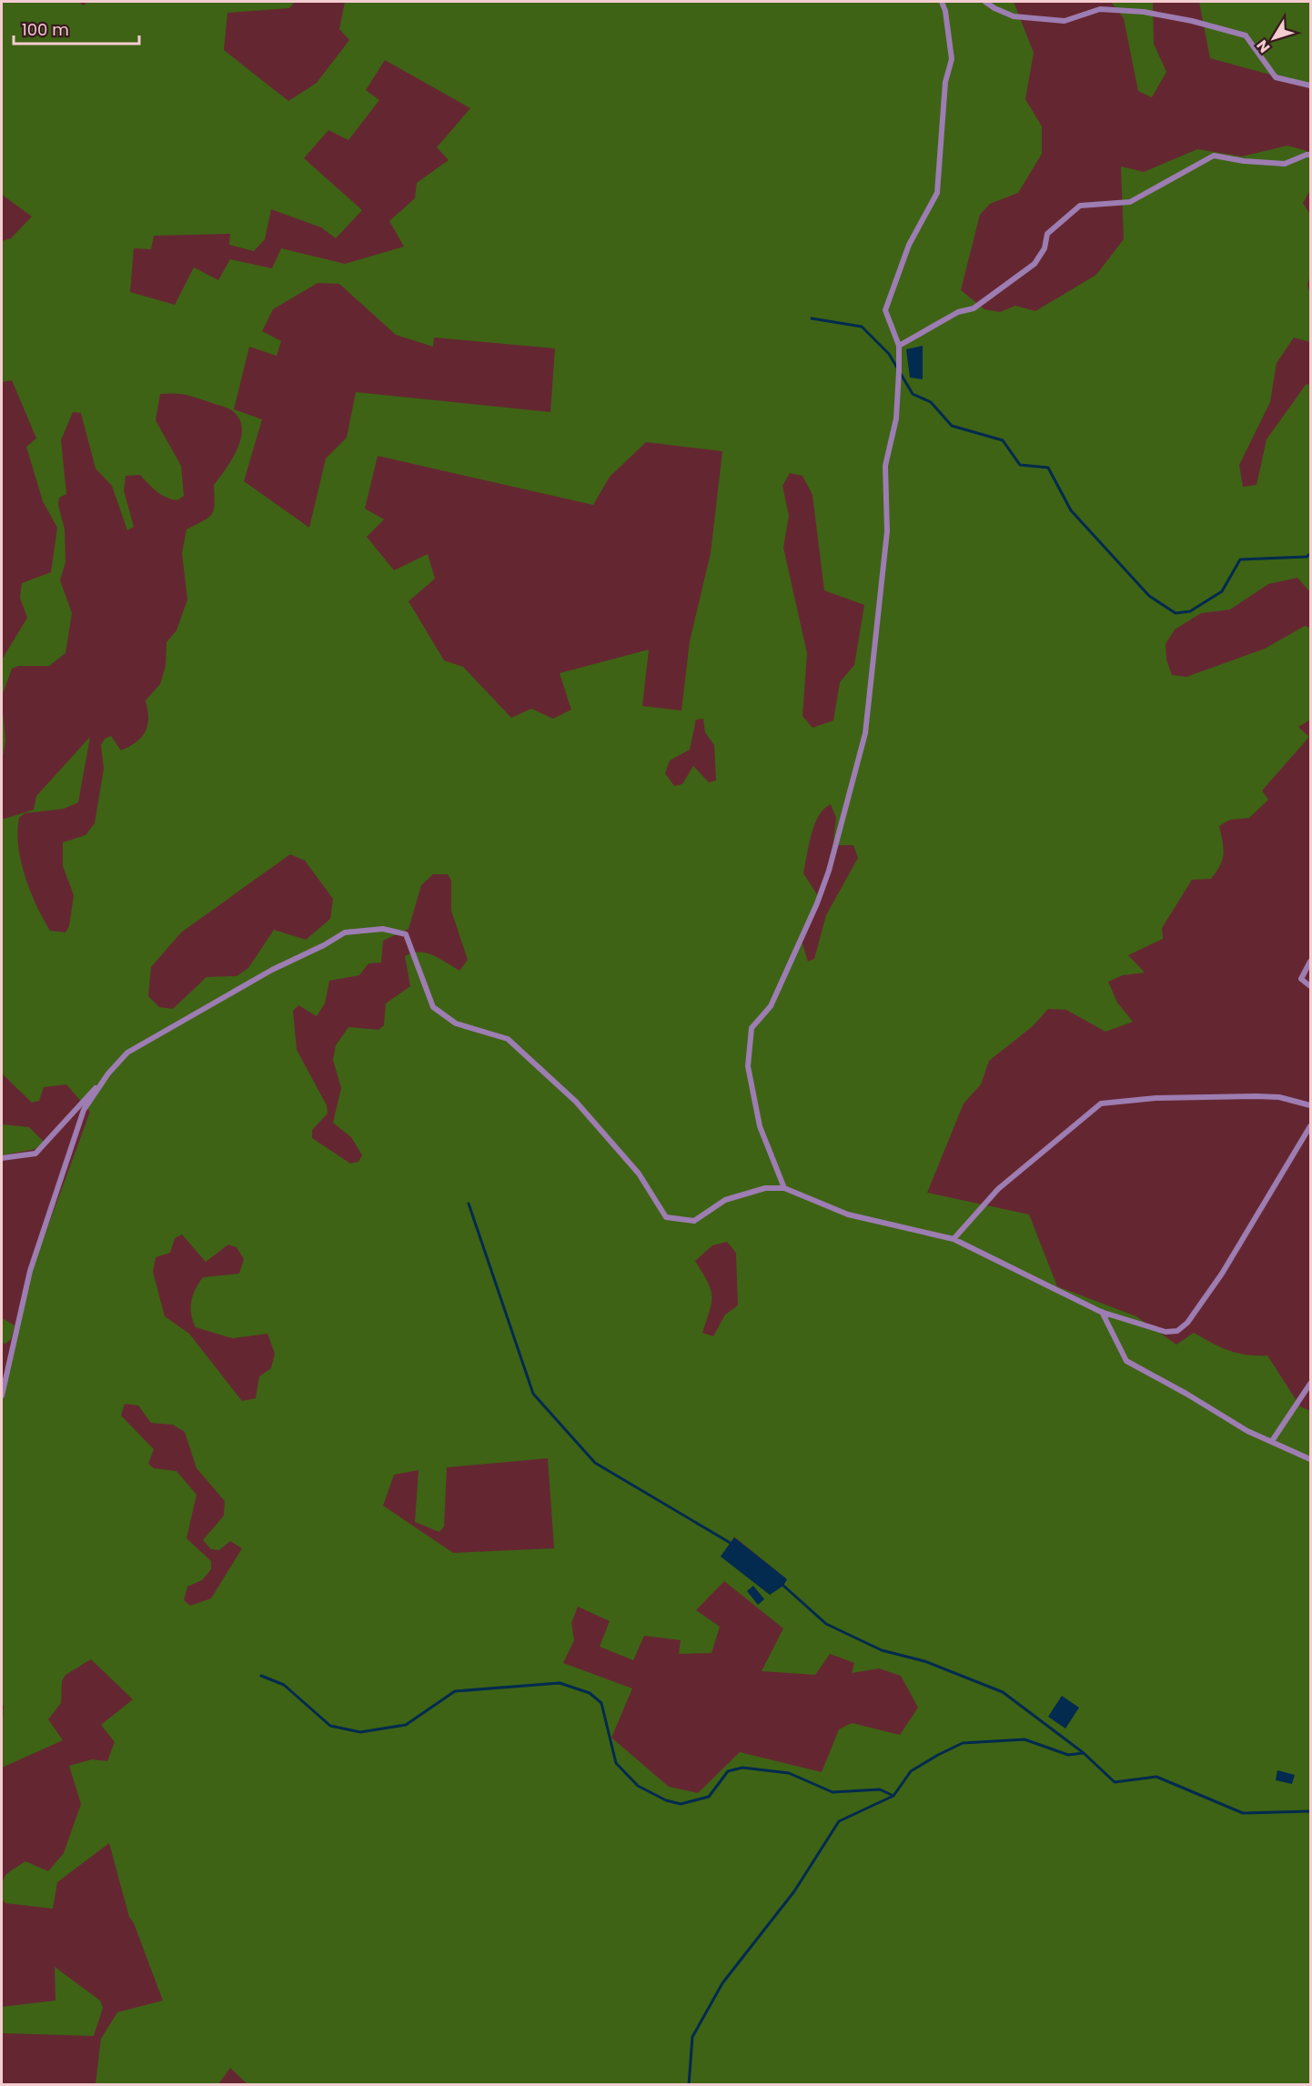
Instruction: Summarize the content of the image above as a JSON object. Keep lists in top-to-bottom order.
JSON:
{
  "scale_bar": "100 m",
  "north": "bottom left"
}
